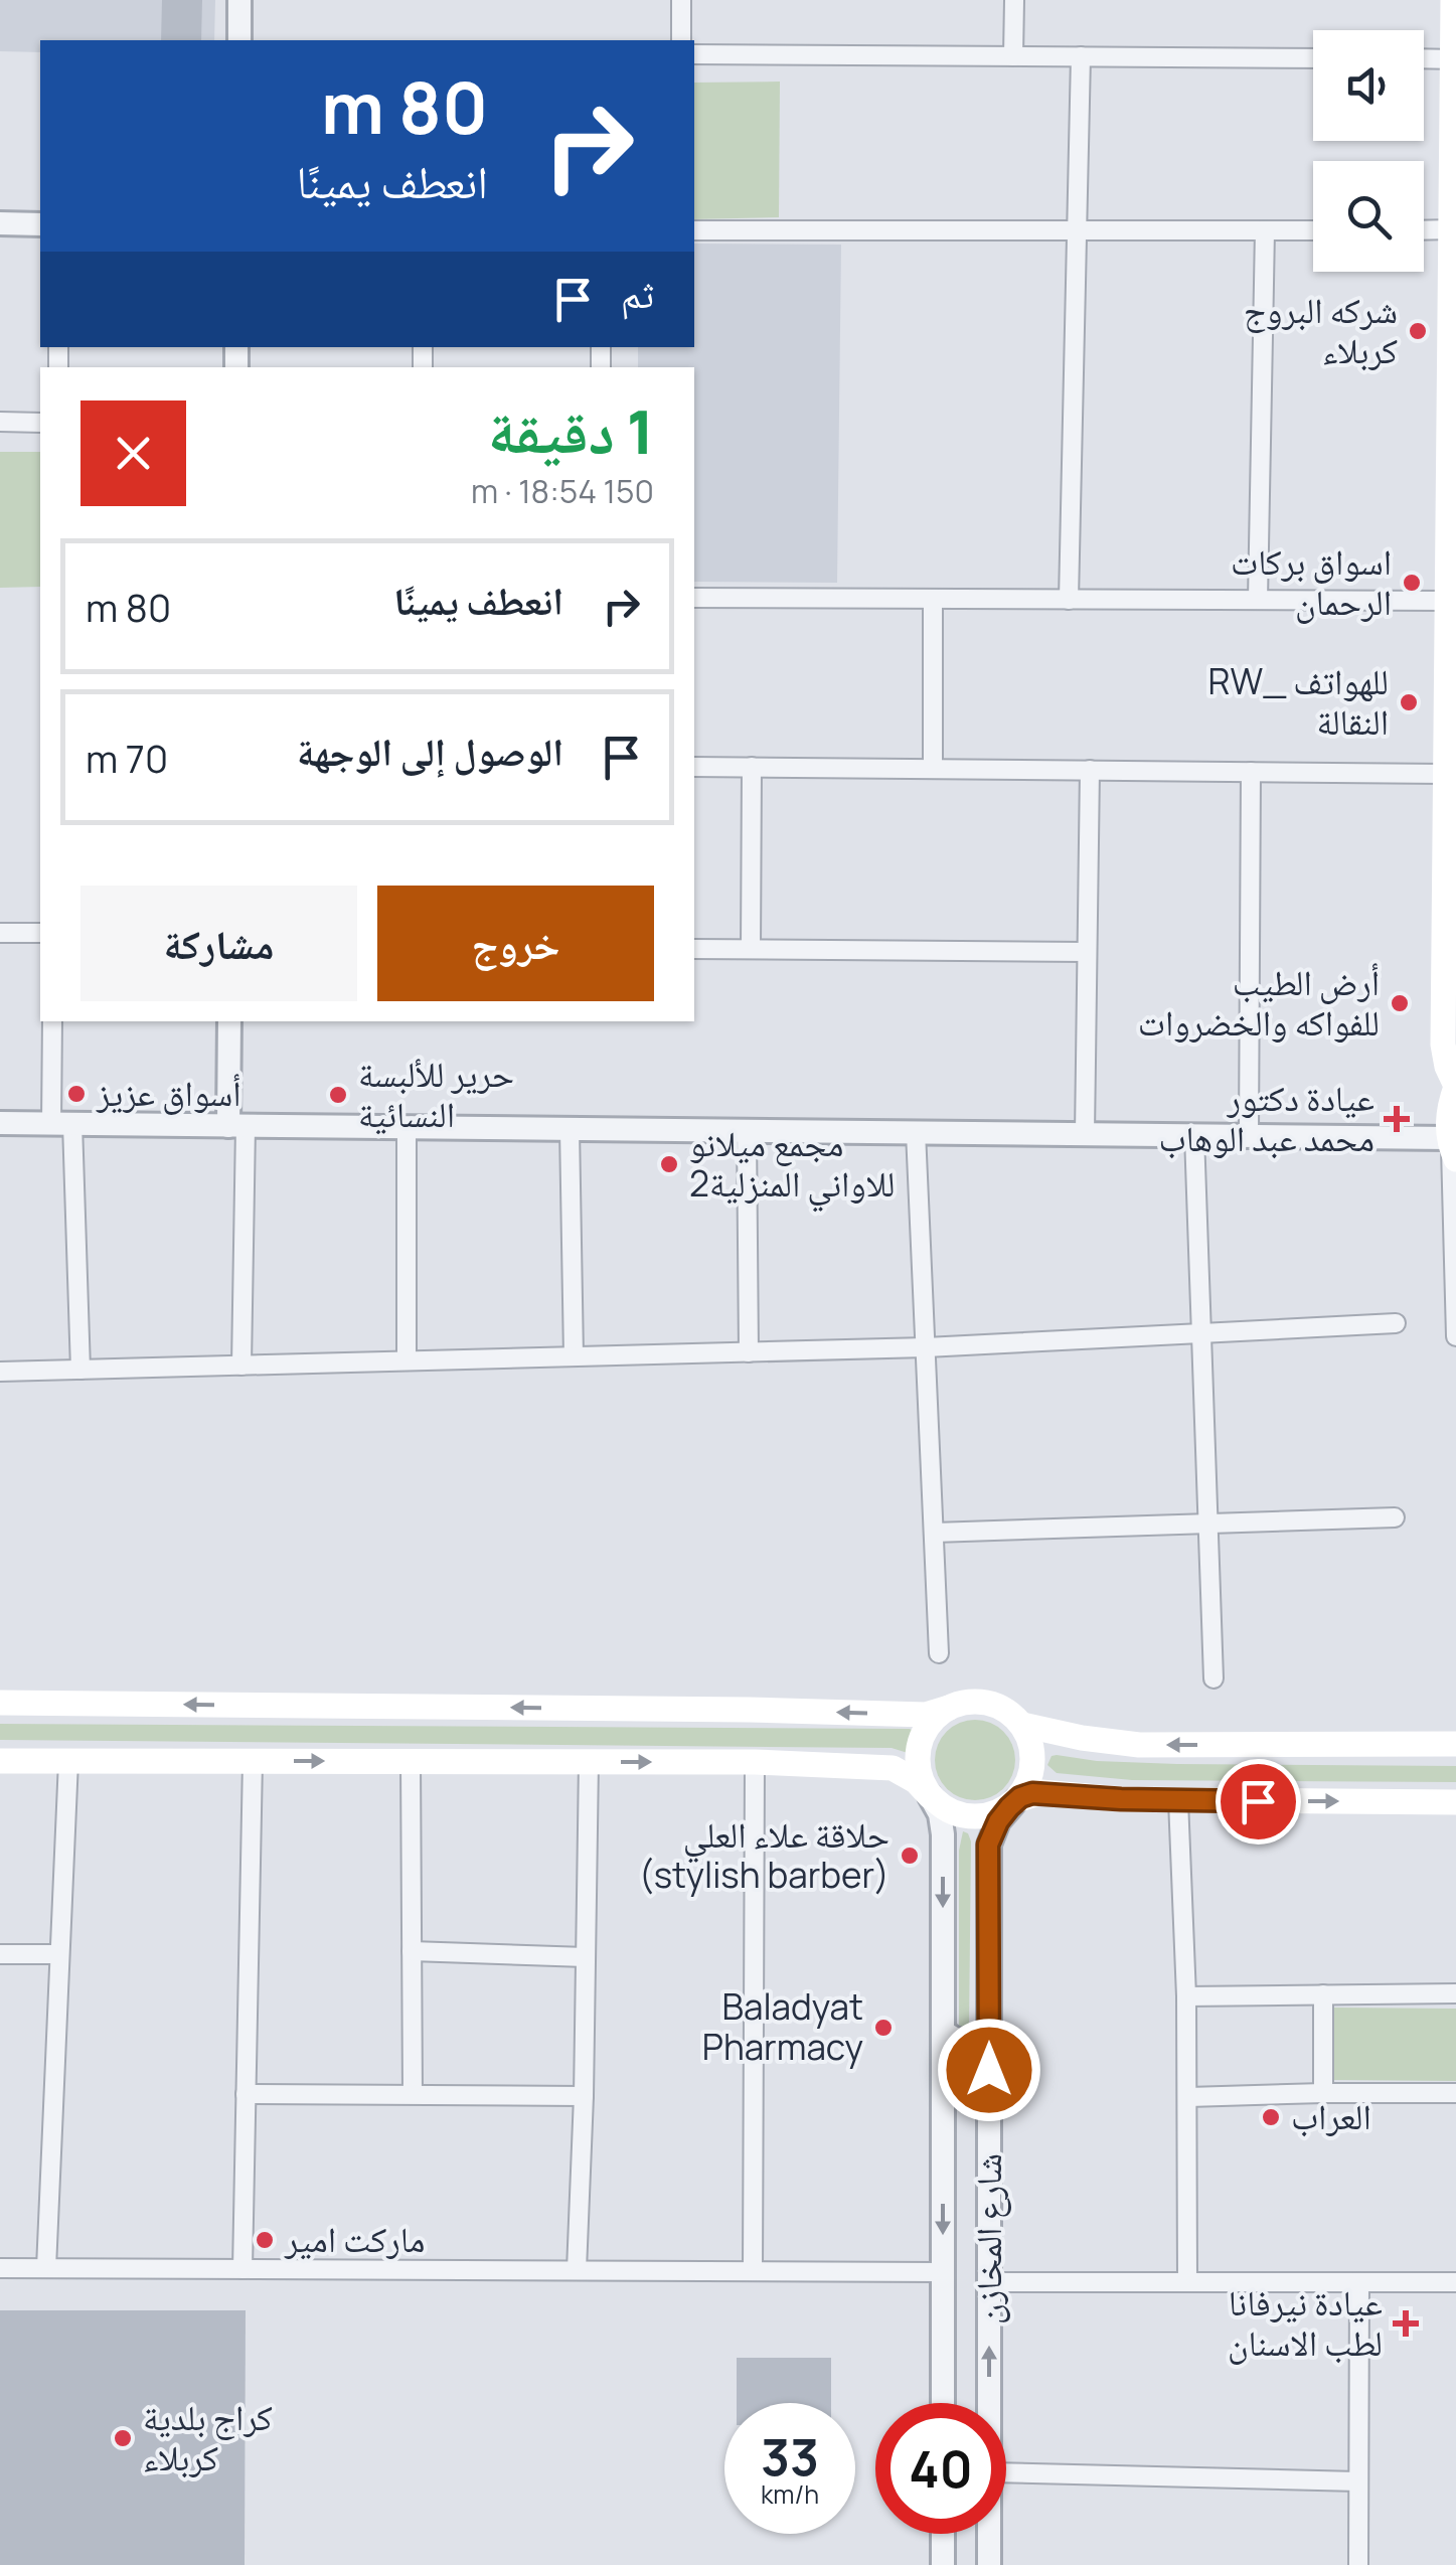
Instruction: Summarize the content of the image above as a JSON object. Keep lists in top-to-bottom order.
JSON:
{
  "streets": {
    "street": ["شارع المخازن"]
  },
  "places": {
    "other": [
      "شركه البروج كربلاء",
      "اسواق بركات الرحمان",
      "RW_ للهواتف النقالة",
      "أرض الطيب للفواكه والخضروات",
      "أسواق عزيز",
      "حرير للألبسة النسائية",
      "مجمع ميلانو للاواني المنزلية2",
      "حلاقة علاء العلي (stylish barber)",
      "Baladyat Pharmacy",
      "العراب",
      "ماركت امير",
      "كراج بلدية كربلاء"
    ],
    "health": ["عيادة دكتور محمد عبد الوهاب", "عيادة نيرفانا لطب الاسنان"]
  },
  "page": {
    "turn": ["80 m", "انعطف يمينًا"],
    "then": "ثم",
    "heading": ["1 دقيقة", "150 m · 18:54"],
    "list": [
      {
        "name": "انعطف يمينًا",
        "value": "80 m"
      },
      {
        "name": "الوصول إلى الوجهة",
        "value": "70 m"
      }
    ],
    "buttons": ["خروج", "مشاركة"],
    "speed": "33 km/h",
    "limit": "40"
  }
}
